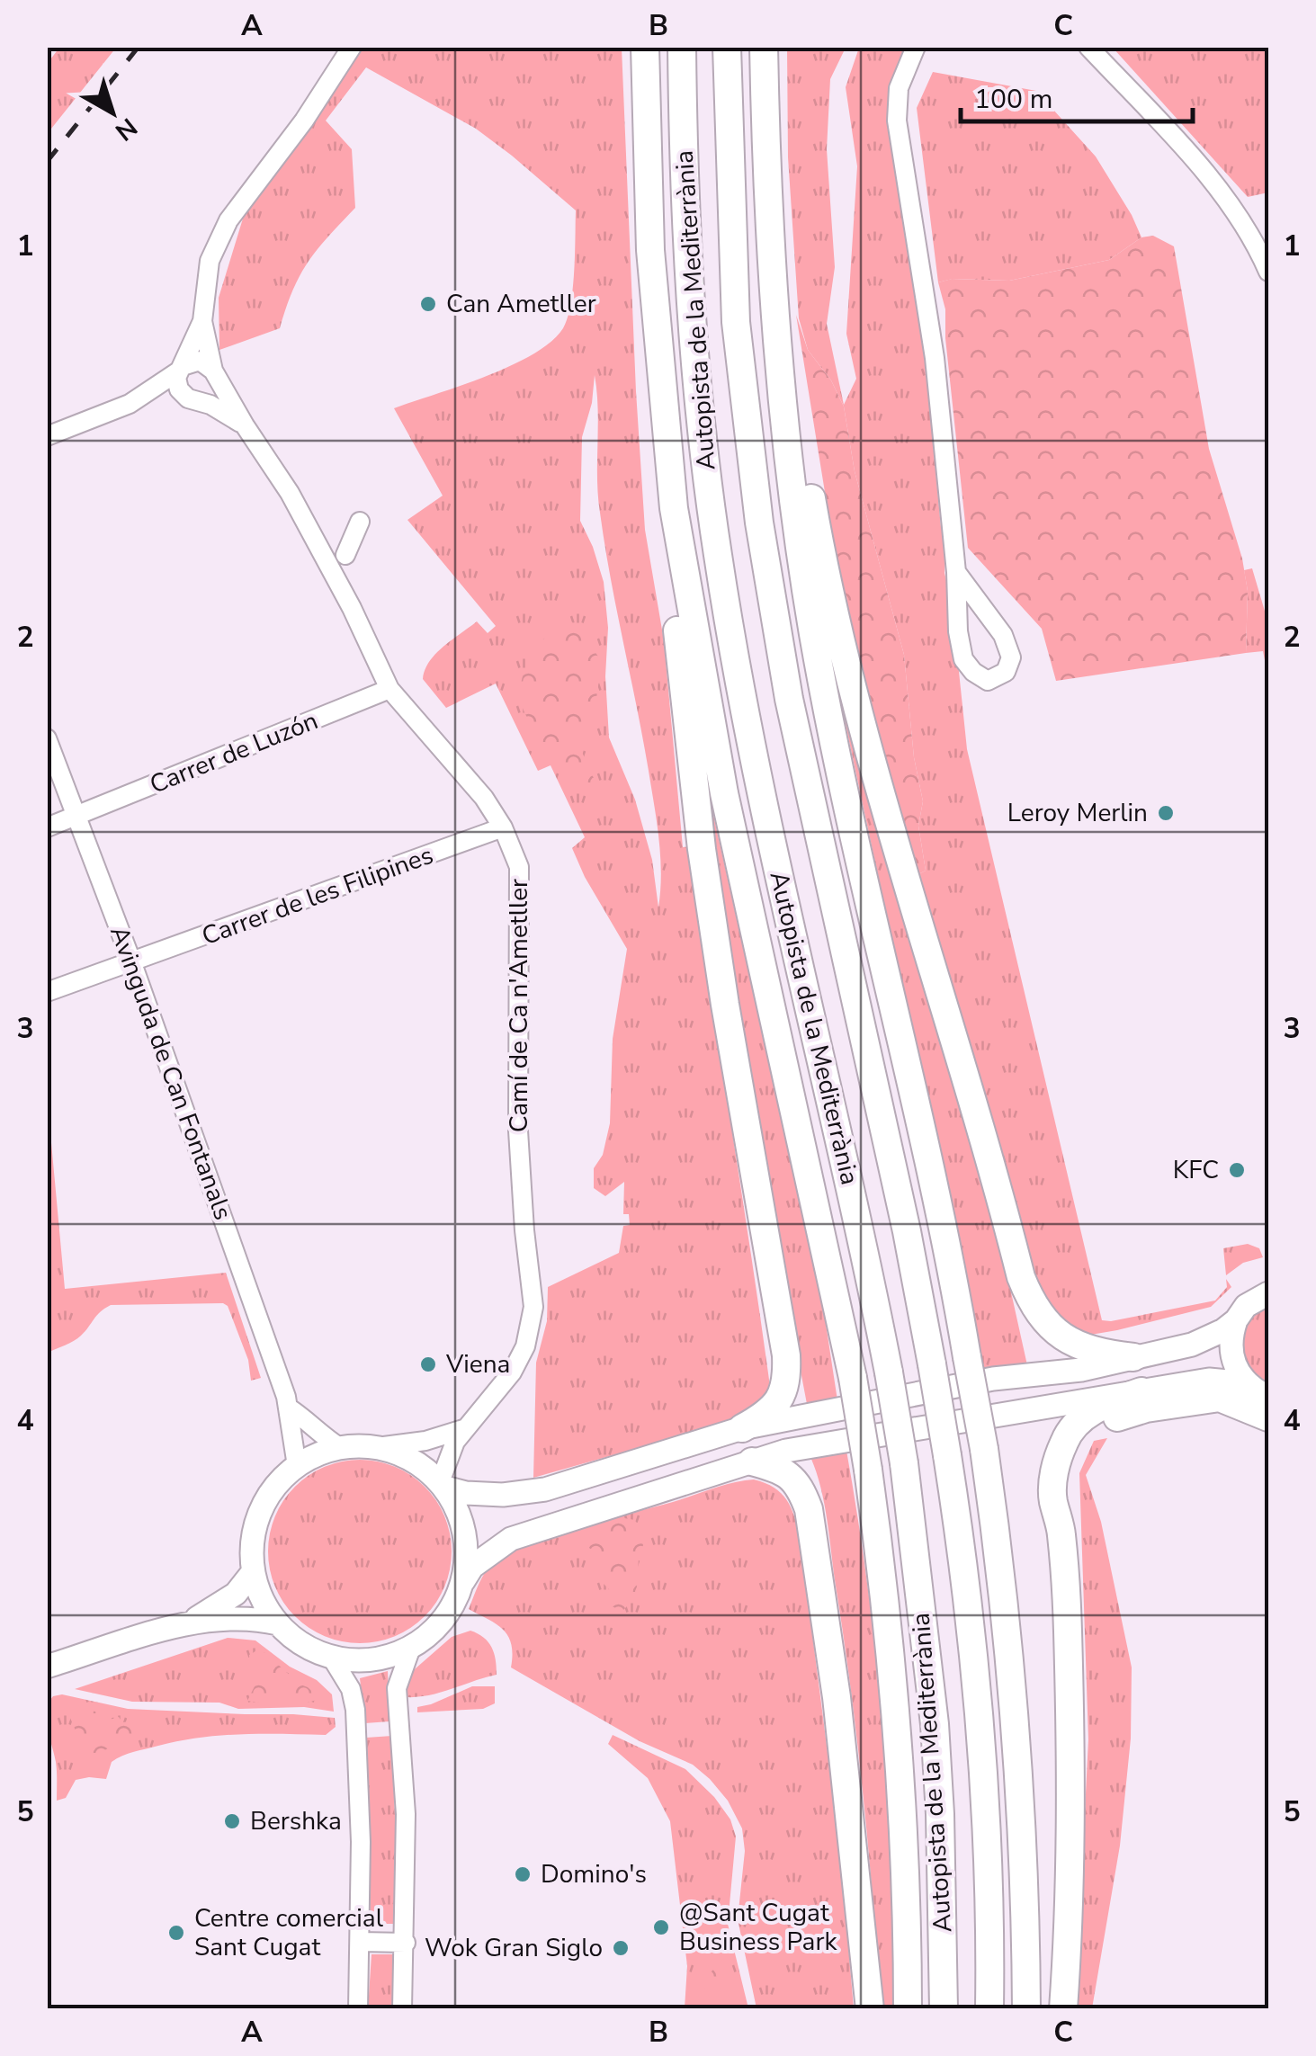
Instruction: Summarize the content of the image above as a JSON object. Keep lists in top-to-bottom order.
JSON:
{
  "streets": {
    "highway": ["Autopista de la Mediterrània"],
    "street": [
      "Carrer de Luzón",
      "Carrer de les Filipines",
      "Camí de Ca n'Ametller",
      "Avinguda de Can Fontanals"
    ]
  },
  "crossings": [
    ["Carrer de Luzón", "Camí de Ca n'Ametller"],
    ["Carrer de Luzón", "Avinguda de Can Fontanals"],
    ["Carrer de les Filipines", "Camí de Ca n'Ametller"],
    ["Carrer de les Filipines", "Avinguda de Can Fontanals"],
    ["Camí de Ca n'Ametller", "Avinguda de Can Fontanals"]
  ],
  "places": [
    "Can Ametller",
    "Leroy Merlin",
    "KFC",
    "Viena",
    "Bershka",
    "Domino's",
    "@Sant Cugat Business Park",
    "Centre comercial Sant Cugat",
    "Wok Gran Siglo"
  ],
  "scale_bar": "100 m",
  "north": "bottom right",
  "grid": {
    "columns": ["A", "B", "C"],
    "rows": [
      "1",
      "2",
      "3",
      "4",
      "5"
    ]
  }
}
